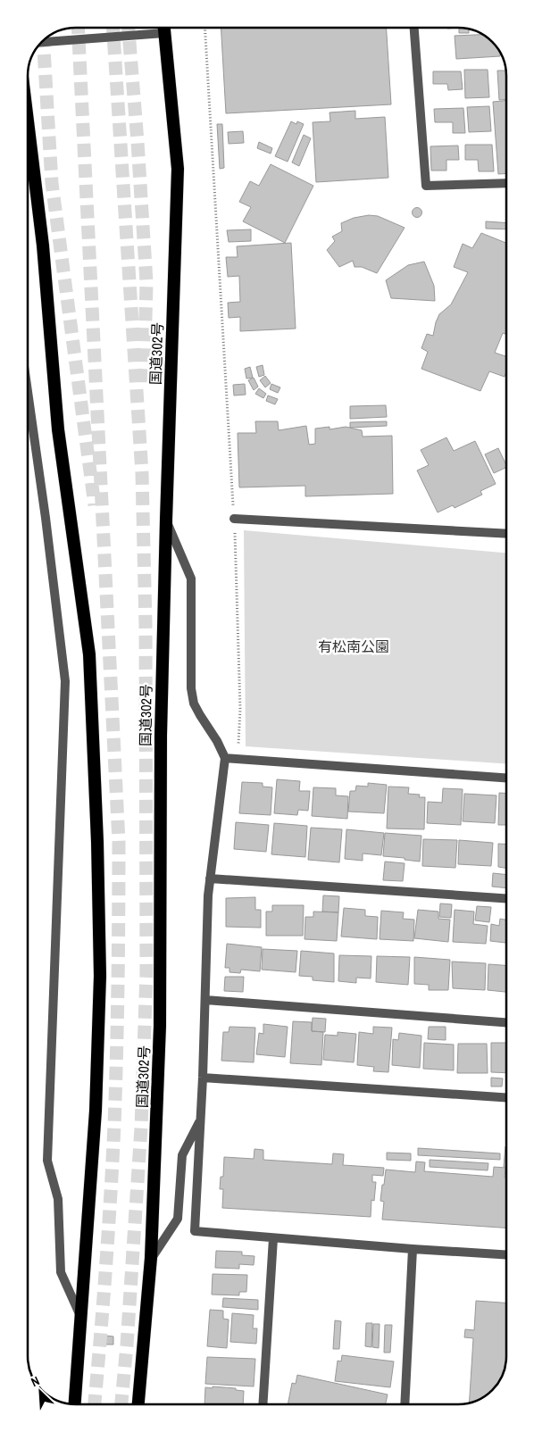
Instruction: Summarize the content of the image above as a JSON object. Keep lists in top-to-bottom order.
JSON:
{
  "streets": {
    "highway": ["国道302号"]
  },
  "parks": ["有松南公園"],
  "north": "top left"
}
